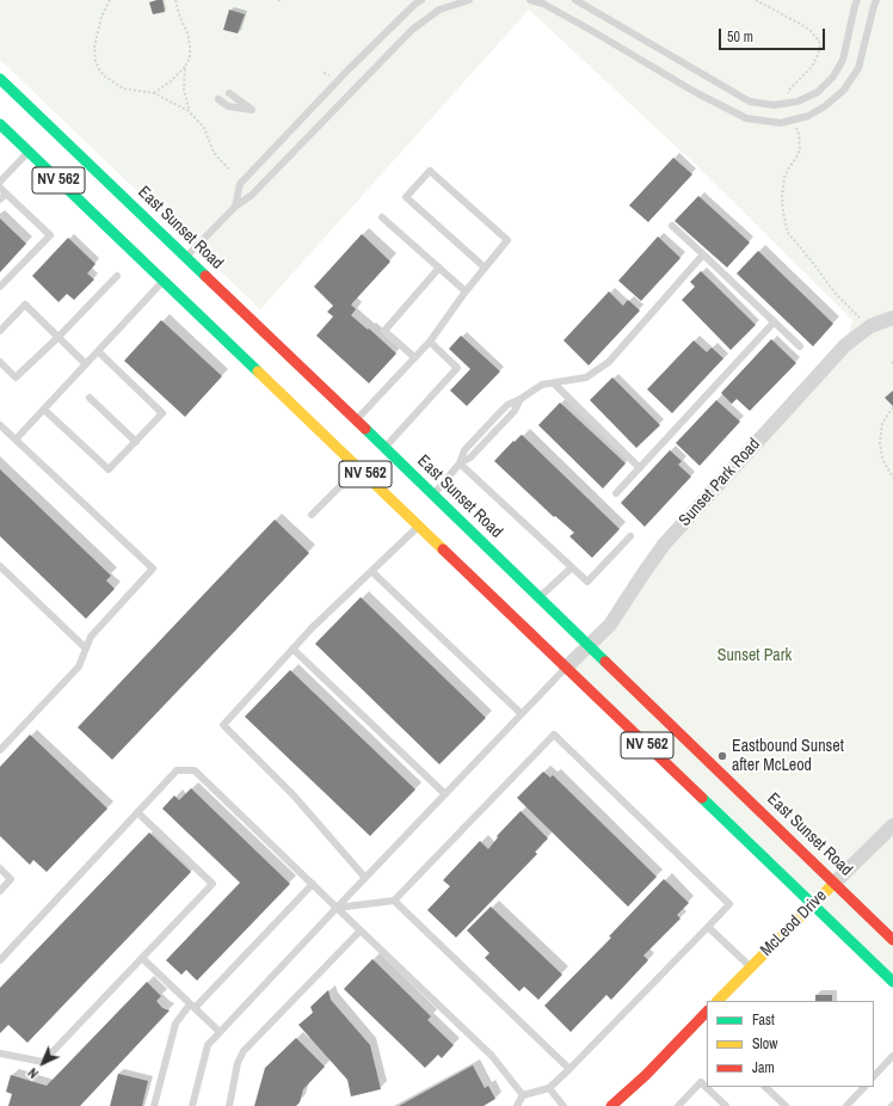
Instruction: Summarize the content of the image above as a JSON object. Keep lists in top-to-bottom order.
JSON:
{
  "streets": {
    "main road": ["NV 562", "East Sunset Road", "McLeod Drive"],
    "street": ["Sunset Park Road"]
  },
  "crossings": [
    ["NV 562", "Sunset Park Road"],
    ["NV 562", "McLeod Drive"],
    ["East Sunset Road", "Sunset Park Road"],
    ["East Sunset Road", "McLeod Drive"]
  ],
  "parks": ["Sunset Park"],
  "places": ["Eastbound Sunset after McLeod"],
  "legend": ["Fast", "Slow", "Jam"],
  "scale_bar": "50 m",
  "north": "bottom left"
}
